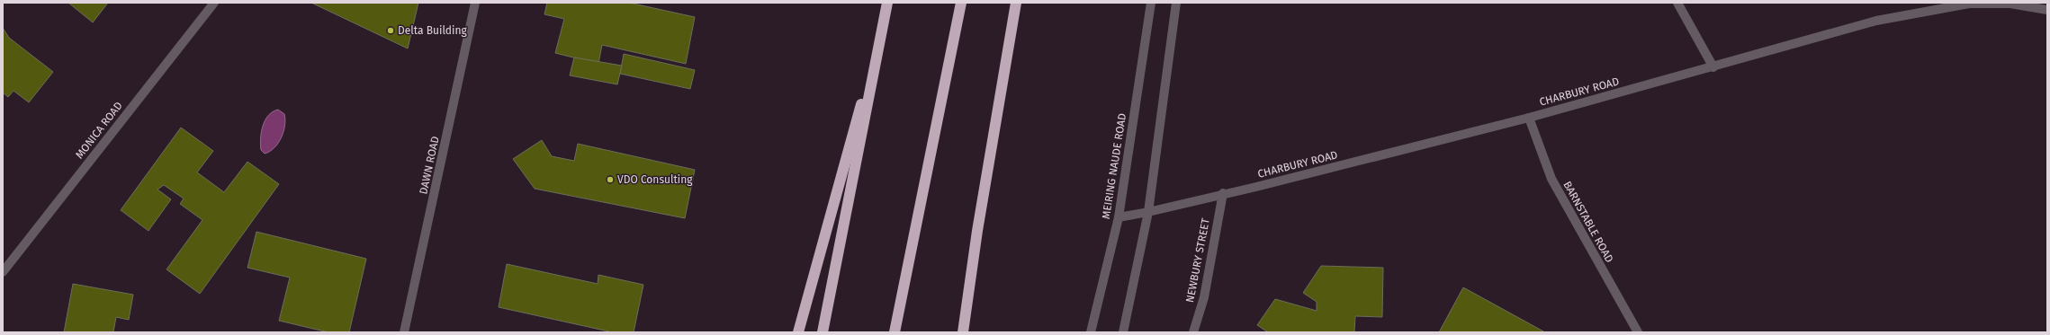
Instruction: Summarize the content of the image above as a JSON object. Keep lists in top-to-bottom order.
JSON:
{
  "streets": {
    "street": [
      "CHARBURY ROAD",
      "MONICA ROAD",
      "DAWN ROAD",
      "MEIRING NAUDE ROAD",
      "BARNSTABLE ROAD",
      "NEWBURY STREET"
    ]
  },
  "crossings": [
    ["CHARBURY ROAD", "MEIRING NAUDE ROAD"],
    ["CHARBURY ROAD", "BARNSTABLE ROAD"],
    ["CHARBURY ROAD", "NEWBURY STREET"]
  ],
  "places": ["Delta Building", "VDO Consulting"]
}
